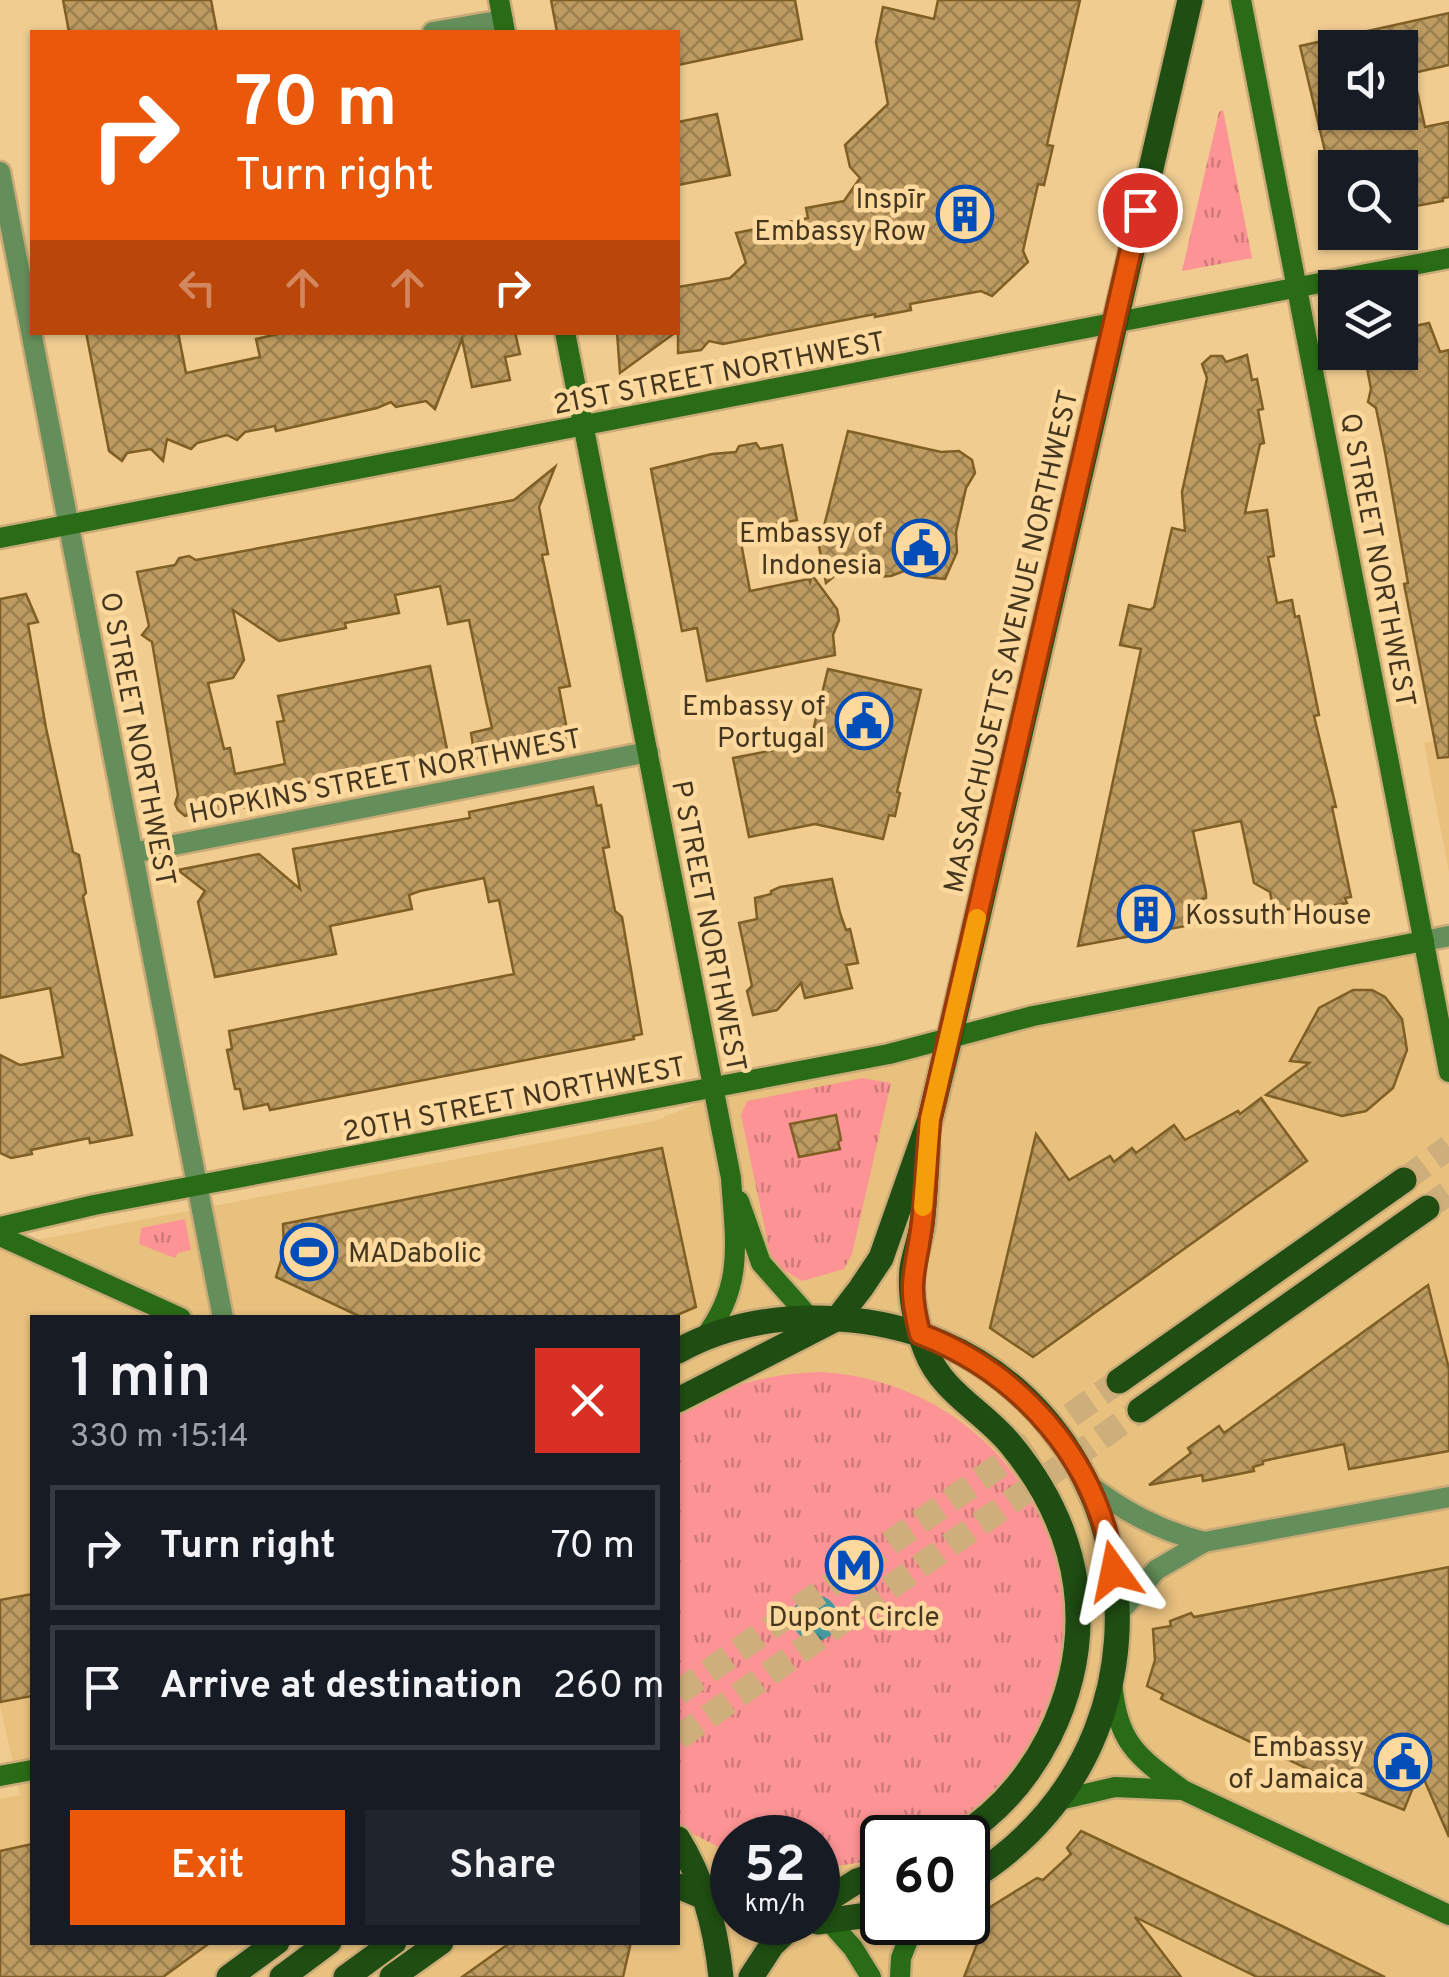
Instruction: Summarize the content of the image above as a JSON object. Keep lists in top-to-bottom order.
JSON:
{
  "streets": {
    "main road": [
      "21ST STREET NORTHWEST",
      "Q STREET NORTHWEST",
      "MASSACHUSETTS AVENUE NORTHWEST",
      "P STREET NORTHWEST",
      "20TH STREET NORTHWEST"
    ],
    "street": ["O STREET NORTHWEST", "HOPKINS STREET NORTHWEST"]
  },
  "crossings": [
    ["21ST STREET NORTHWEST", "Q STREET NORTHWEST"],
    ["21ST STREET NORTHWEST", "MASSACHUSETTS AVENUE NORTHWEST"],
    ["21ST STREET NORTHWEST", "O STREET NORTHWEST"],
    ["21ST STREET NORTHWEST", "P STREET NORTHWEST"],
    ["Q STREET NORTHWEST", "20TH STREET NORTHWEST"],
    ["MASSACHUSETTS AVENUE NORTHWEST", "20TH STREET NORTHWEST"],
    ["O STREET NORTHWEST", "HOPKINS STREET NORTHWEST"],
    ["O STREET NORTHWEST", "20TH STREET NORTHWEST"],
    ["HOPKINS STREET NORTHWEST", "P STREET NORTHWEST"],
    ["P STREET NORTHWEST", "20TH STREET NORTHWEST"]
  ],
  "places": {
    "building": ["Inspīr Embassy Row", "Kossuth House"],
    "public building": ["Embassy of Indonesia", "Embassy of Portugal", "Embassy of Jamaica"],
    "sports": ["MADabolic"],
    "metro station": ["Dupont Circle"]
  },
  "page": {
    "turn": ["70 m", "Turn right"],
    "heading": ["1 min", "330 m · 15:14"],
    "list": [
      {
        "name": "Turn right",
        "value": "70 m"
      },
      {
        "name": "Arrive at destination",
        "value": "260 m"
      }
    ],
    "buttons": ["Exit", "Share"],
    "speed": "52 km/h",
    "limit": "60"
  }
}
